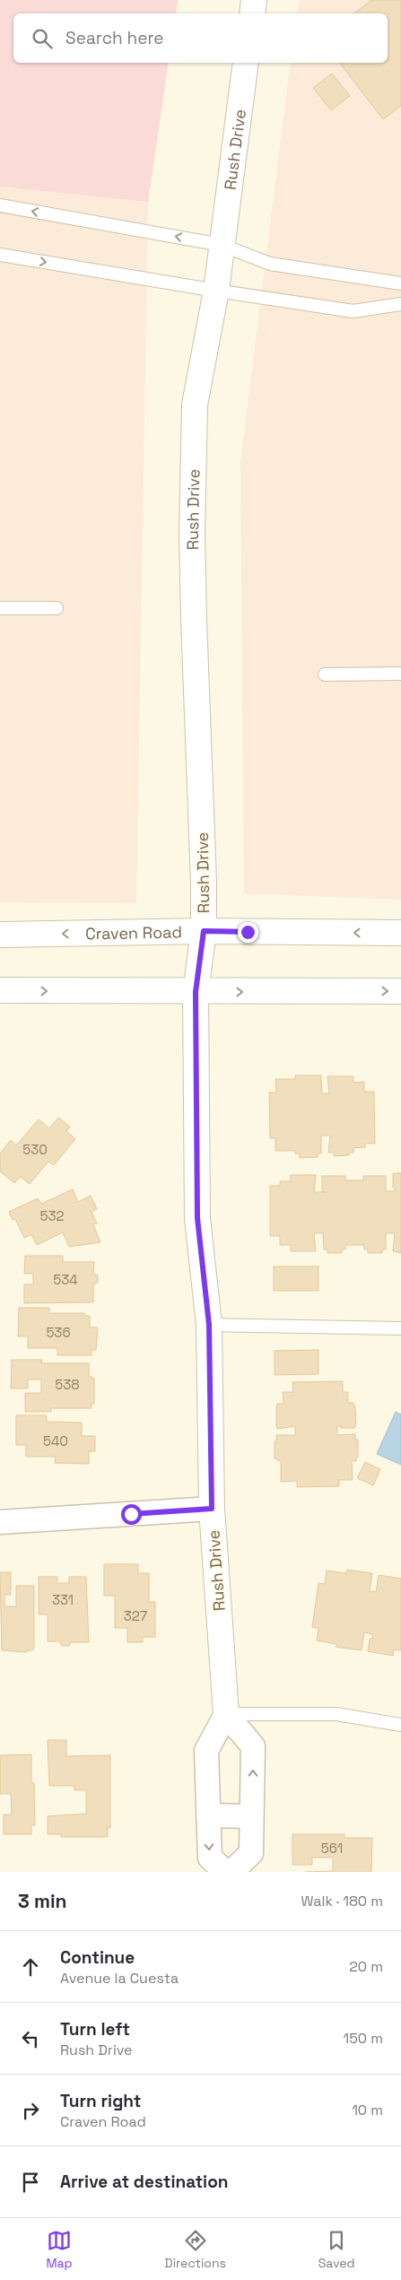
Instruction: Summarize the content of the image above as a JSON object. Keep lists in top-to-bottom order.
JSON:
{
  "streets": {
    "street": ["Rush Drive", "Craven Road"]
  },
  "crossings": [
    ["Rush Drive", "Craven Road"]
  ],
  "house_numbers": [
    "530",
    "532",
    "534",
    "536",
    "538",
    "540",
    "331",
    "327",
    "561"
  ],
  "page": {
    "search": "Search here",
    "heading": ["3 min", "Walk · 180 m"],
    "list": [
      ["Continue", "Avenue la Cuesta", "20 m"],
      ["Turn left", "Rush Drive", "150 m"],
      ["Turn right", "Craven Road", "10 m"],
      "Arrive at destination"
    ],
    "nav": ["Map", "Directions", "Saved"]
  }
}
